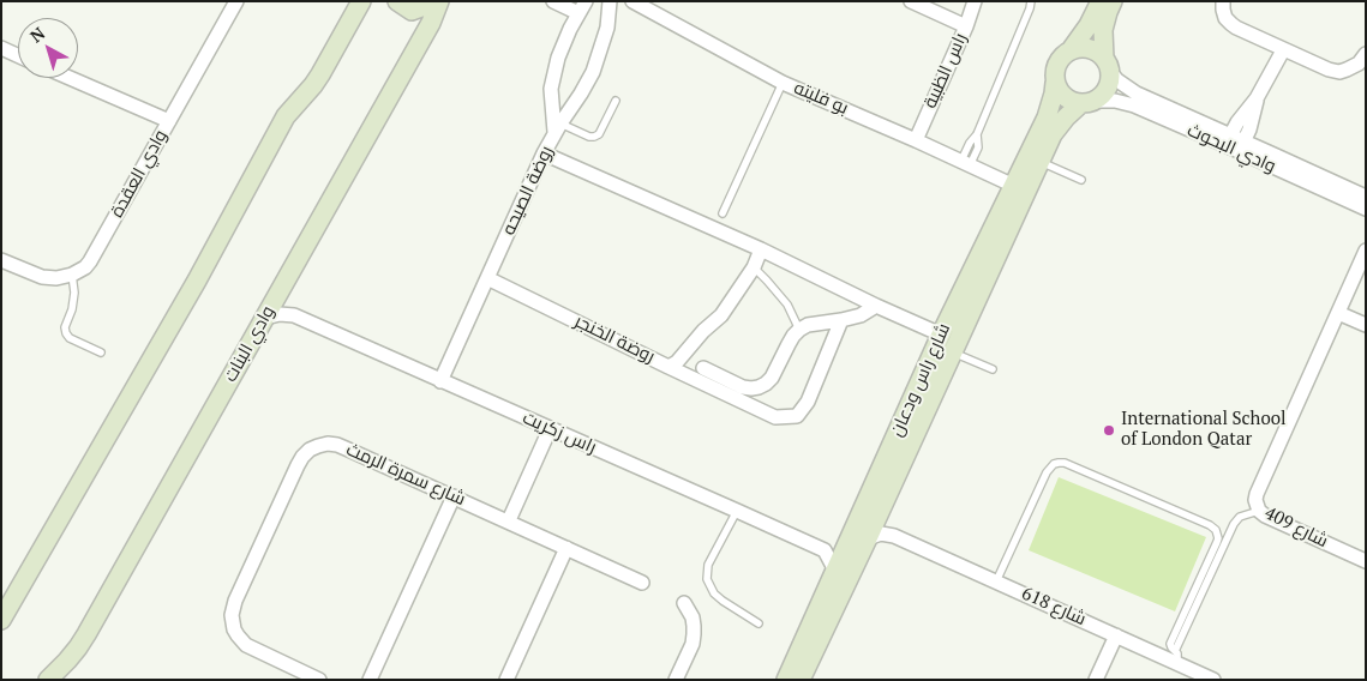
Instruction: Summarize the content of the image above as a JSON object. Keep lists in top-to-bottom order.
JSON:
{
  "streets": {
    "street": [
      "راس الظبية",
      "بو فليته",
      "وادي البحوث",
      "وادي العقدة",
      "روضة الصيحه",
      "روضة الخنجر",
      "وادي البنات",
      "شارع راس ودعان",
      "راس زكريت",
      "شارع سمرة الرمث",
      "شارع 409",
      "شارع 618"
    ]
  },
  "crossings": [
    ["راس الظبية", "بو فليته"],
    ["بو فليته", "شارع راس ودعان"],
    ["وادي البحوث", "شارع راس ودعان"],
    ["روضة الصيحه", "روضة الخنجر"],
    ["روضة الصيحه", "راس زكريت"],
    ["وادي البنات", "راس زكريت"],
    ["شارع راس ودعان", "شارع 618"]
  ],
  "places": ["International School of London Qatar"],
  "north": "top left"
}
